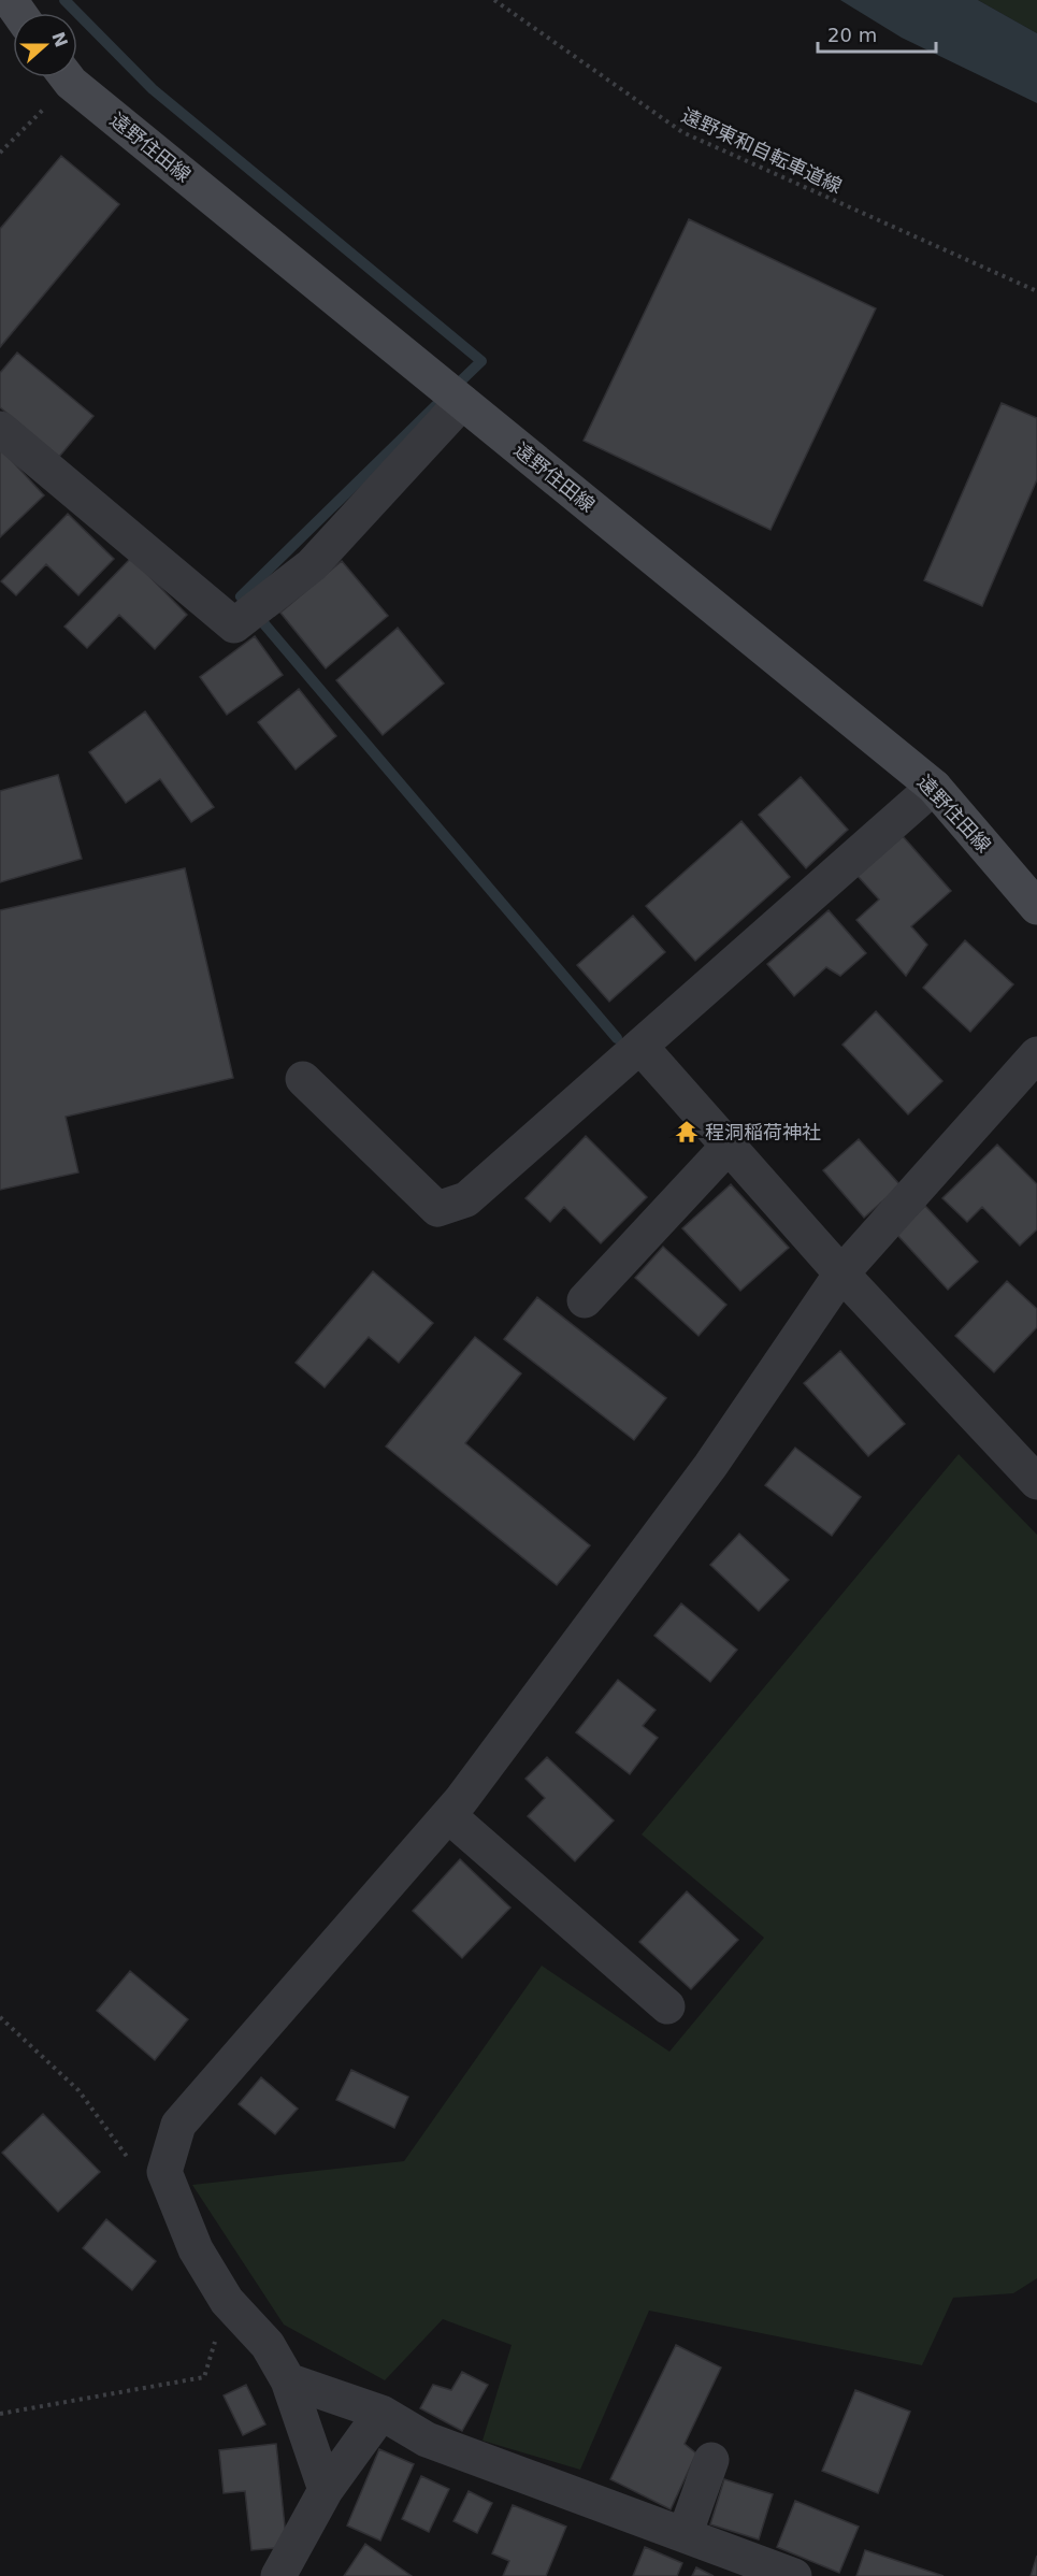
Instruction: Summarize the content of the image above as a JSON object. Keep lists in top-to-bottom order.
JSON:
{
  "streets": {
    "main road": ["遠野住田線"],
    "path": ["遠野東和自転車道線"]
  },
  "places": {
    "temple": ["程洞稲荷神社"]
  },
  "scale_bar": "20 m",
  "north": "right"
}
